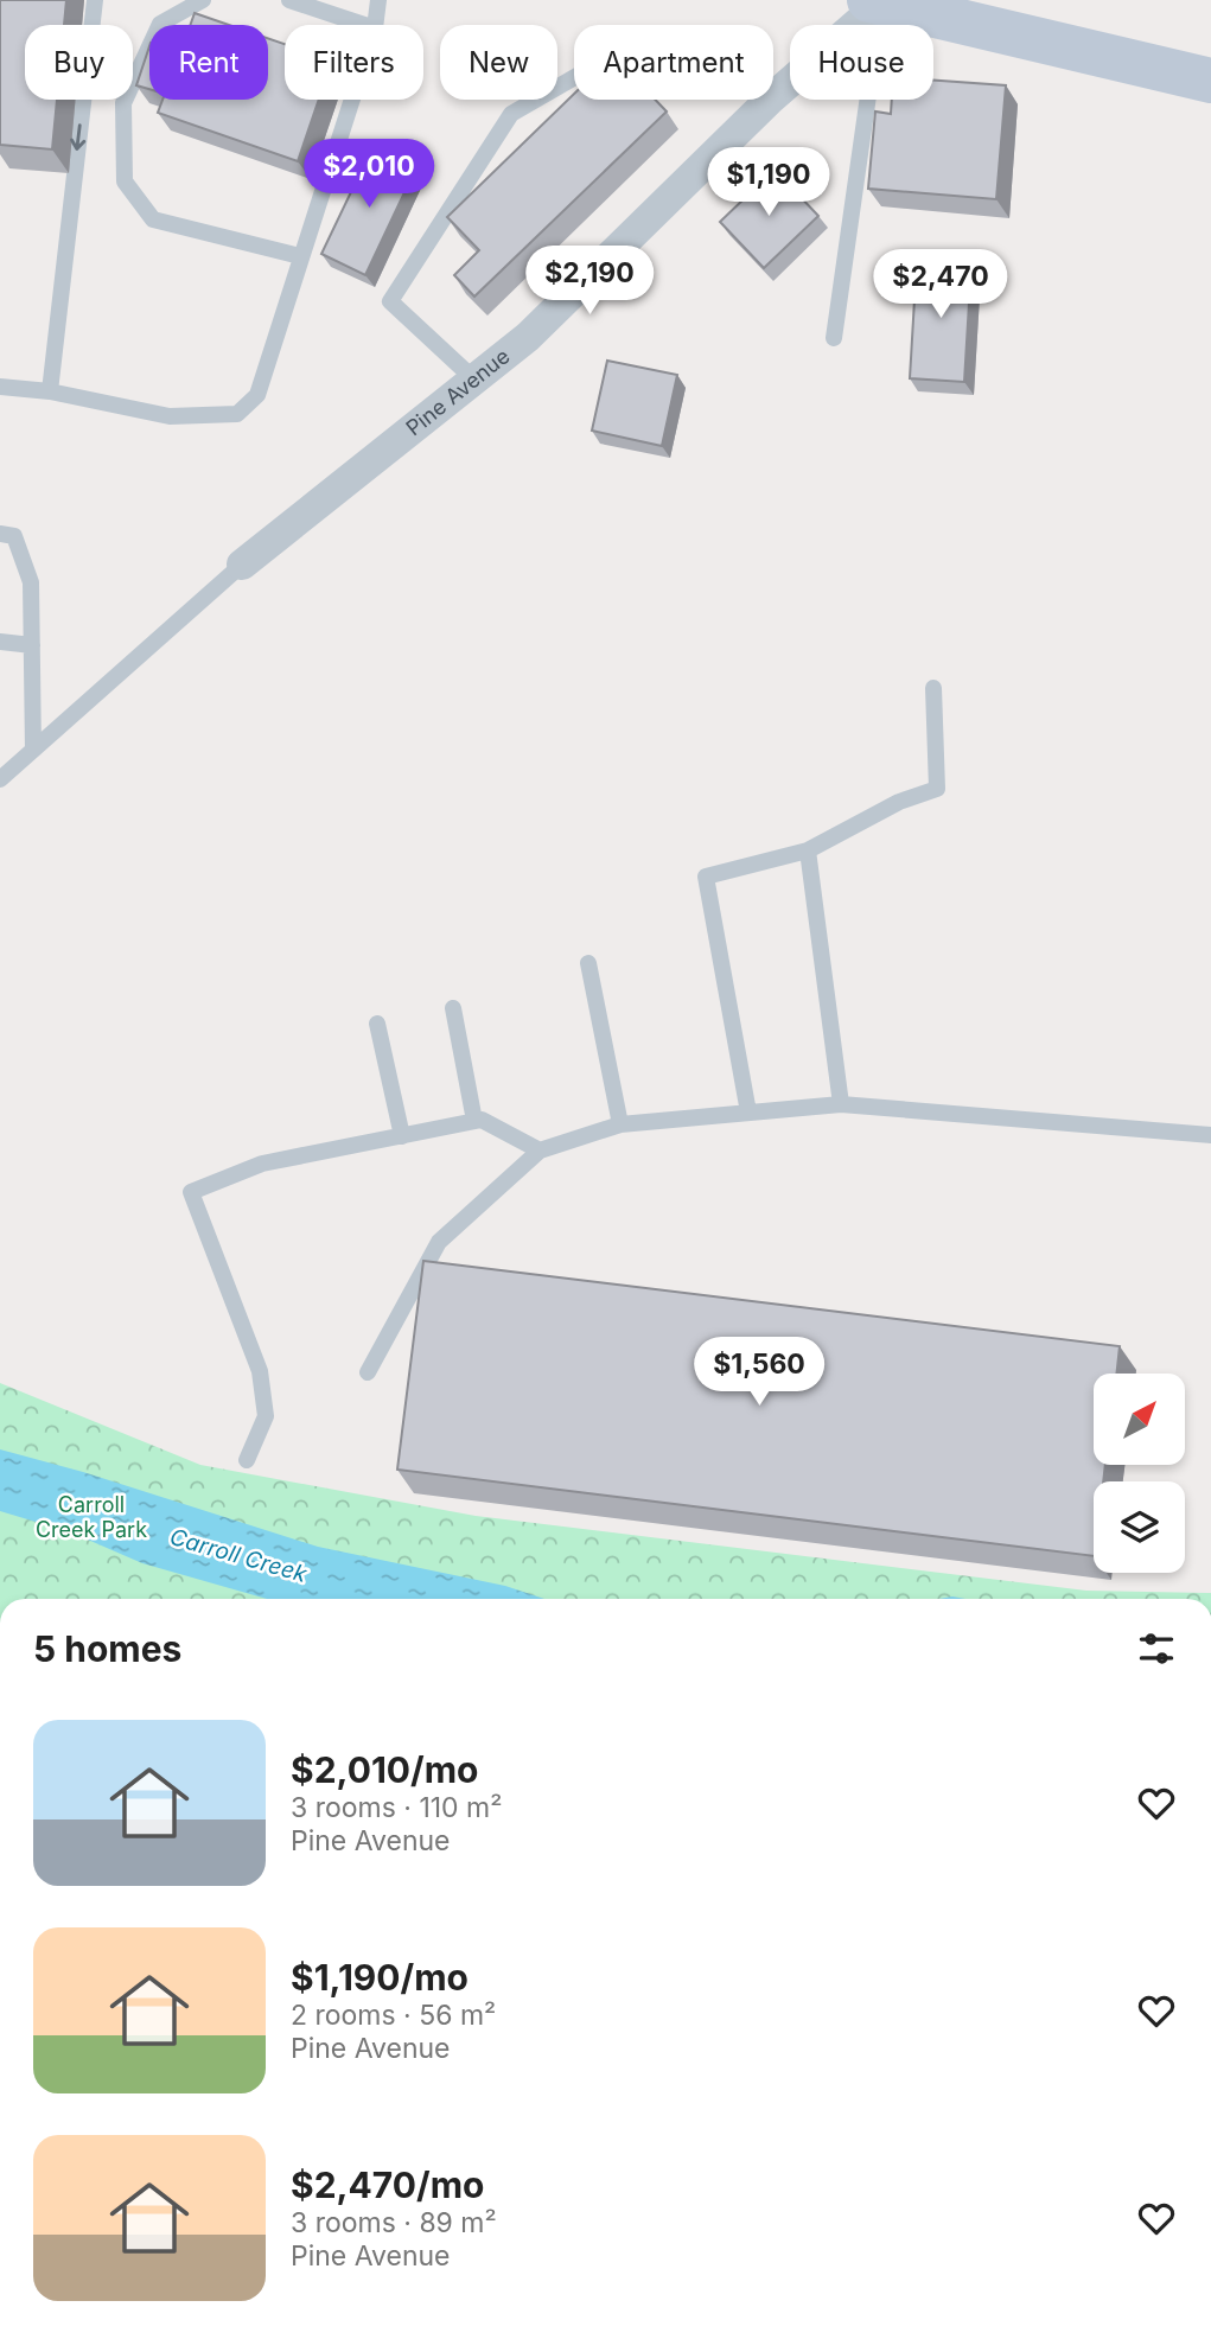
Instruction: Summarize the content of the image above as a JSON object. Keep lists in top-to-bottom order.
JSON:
{
  "streets": {
    "street": ["Pine Avenue"]
  },
  "water": ["Carroll Creek"],
  "parks": ["Carroll Creek Park"],
  "north": "top right",
  "page": {
    "chip": [
      "Buy",
      "Rent",
      "Filters",
      "New",
      "Apartment",
      "House"
    ],
    "price": [
      "$2,010",
      "$1,190",
      "$2,190",
      "$2,470",
      "$1,560"
    ],
    "heading": "5 homes",
    "list": [
      {
        "name": "$2,010/mo",
        "note": "3 rooms · 110 m² · Pine Avenue"
      },
      {
        "name": "$1,190/mo",
        "note": "2 rooms · 56 m² · Pine Avenue"
      },
      {
        "name": "$2,470/mo",
        "note": "3 rooms · 89 m² · Pine Avenue"
      }
    ]
  }
}
